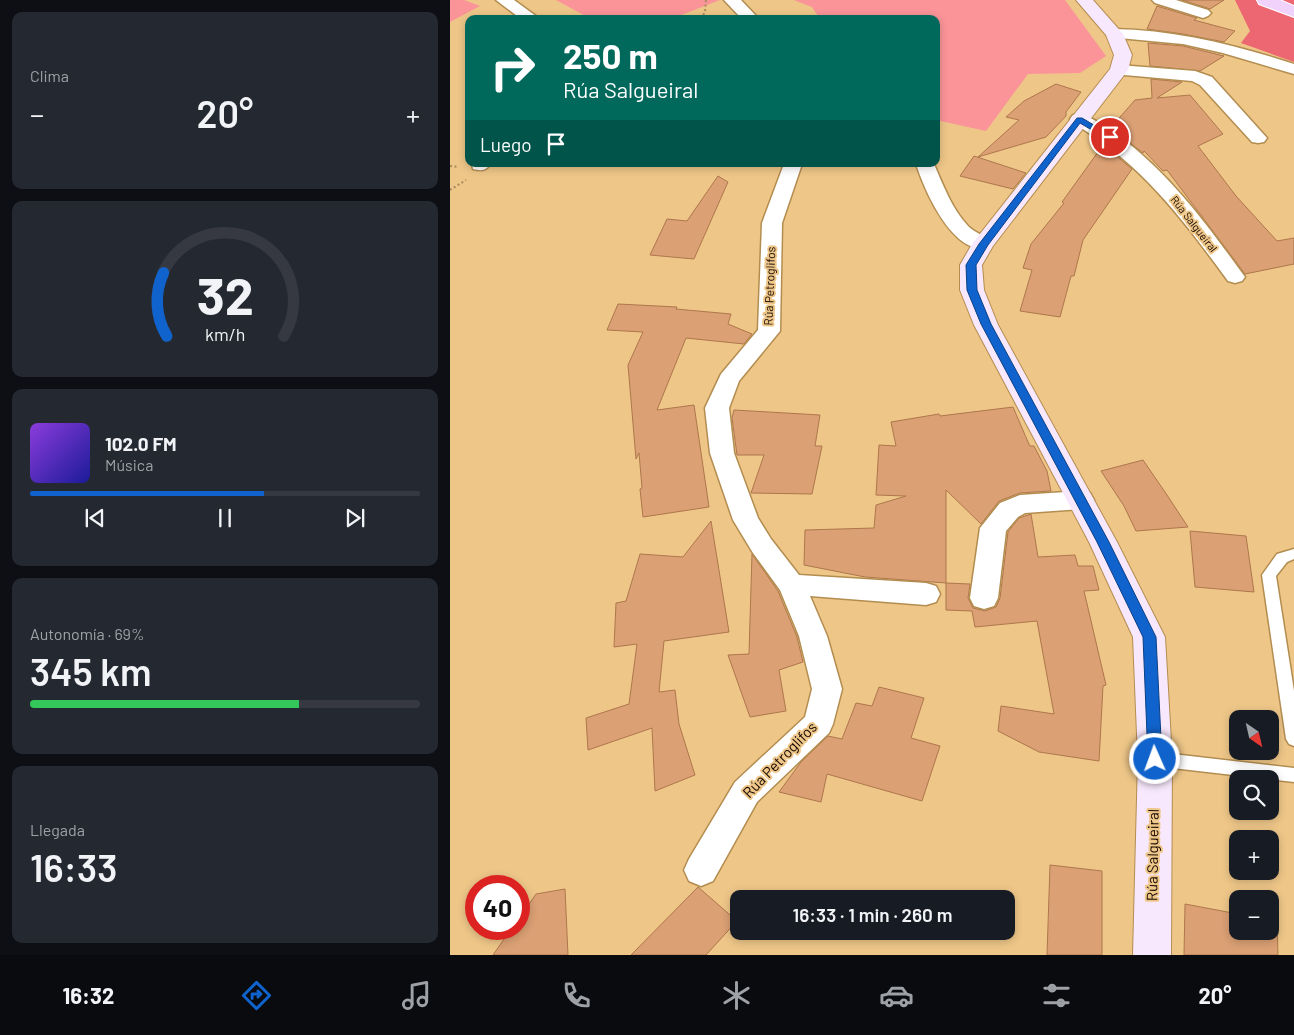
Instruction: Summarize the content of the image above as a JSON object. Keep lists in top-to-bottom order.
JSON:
{
  "streets": {
    "street": ["Rúa Salgueiral", "Rúa Petroglifos"]
  },
  "north": "bottom right",
  "page": {
    "tile": [
      "Clima",
      ["Autonomía · 69%", "345 km"],
      ["Llegada", "16:33"]
    ],
    "turn": ["250 m", "Rúa Salgueiral"],
    "heat": ["−", "20°", "+"],
    "then": "Luego",
    "song": ["102.0 FM", "Música"],
    "map_buttons": ["+", "−"],
    "limit": "40",
    "trip": "16:33 · 1 min · 260 m",
    "tabs": ["16:32", "20°"],
    "gauge": ["32", "km/h"]
  }
}
